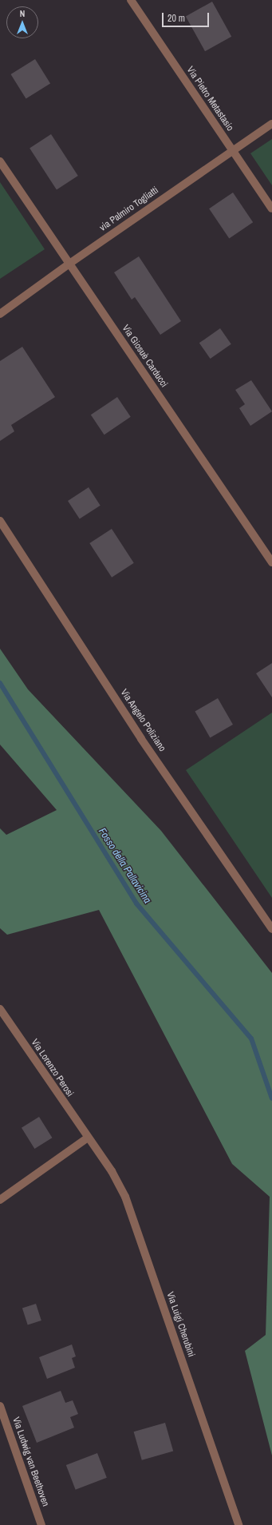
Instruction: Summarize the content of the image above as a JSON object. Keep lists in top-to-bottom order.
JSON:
{
  "streets": {
    "street": [
      "Via Pietro Metastasio",
      "via Palmiro Togliatti",
      "Via Giosuè Carducci",
      "Via Angelo Poliziano",
      "Via Lorenzo Perosi",
      "Via Luigi Cherubini",
      "Via Ludwig van Beethoven"
    ]
  },
  "crossings": [
    ["Via Pietro Metastasio", "via Palmiro Togliatti"],
    ["via Palmiro Togliatti", "Via Giosuè Carducci"],
    ["Via Lorenzo Perosi", "Via Luigi Cherubini"]
  ],
  "water": ["Fosso della Pallavicina"],
  "scale_bar": "20 m",
  "north": "top"
}
